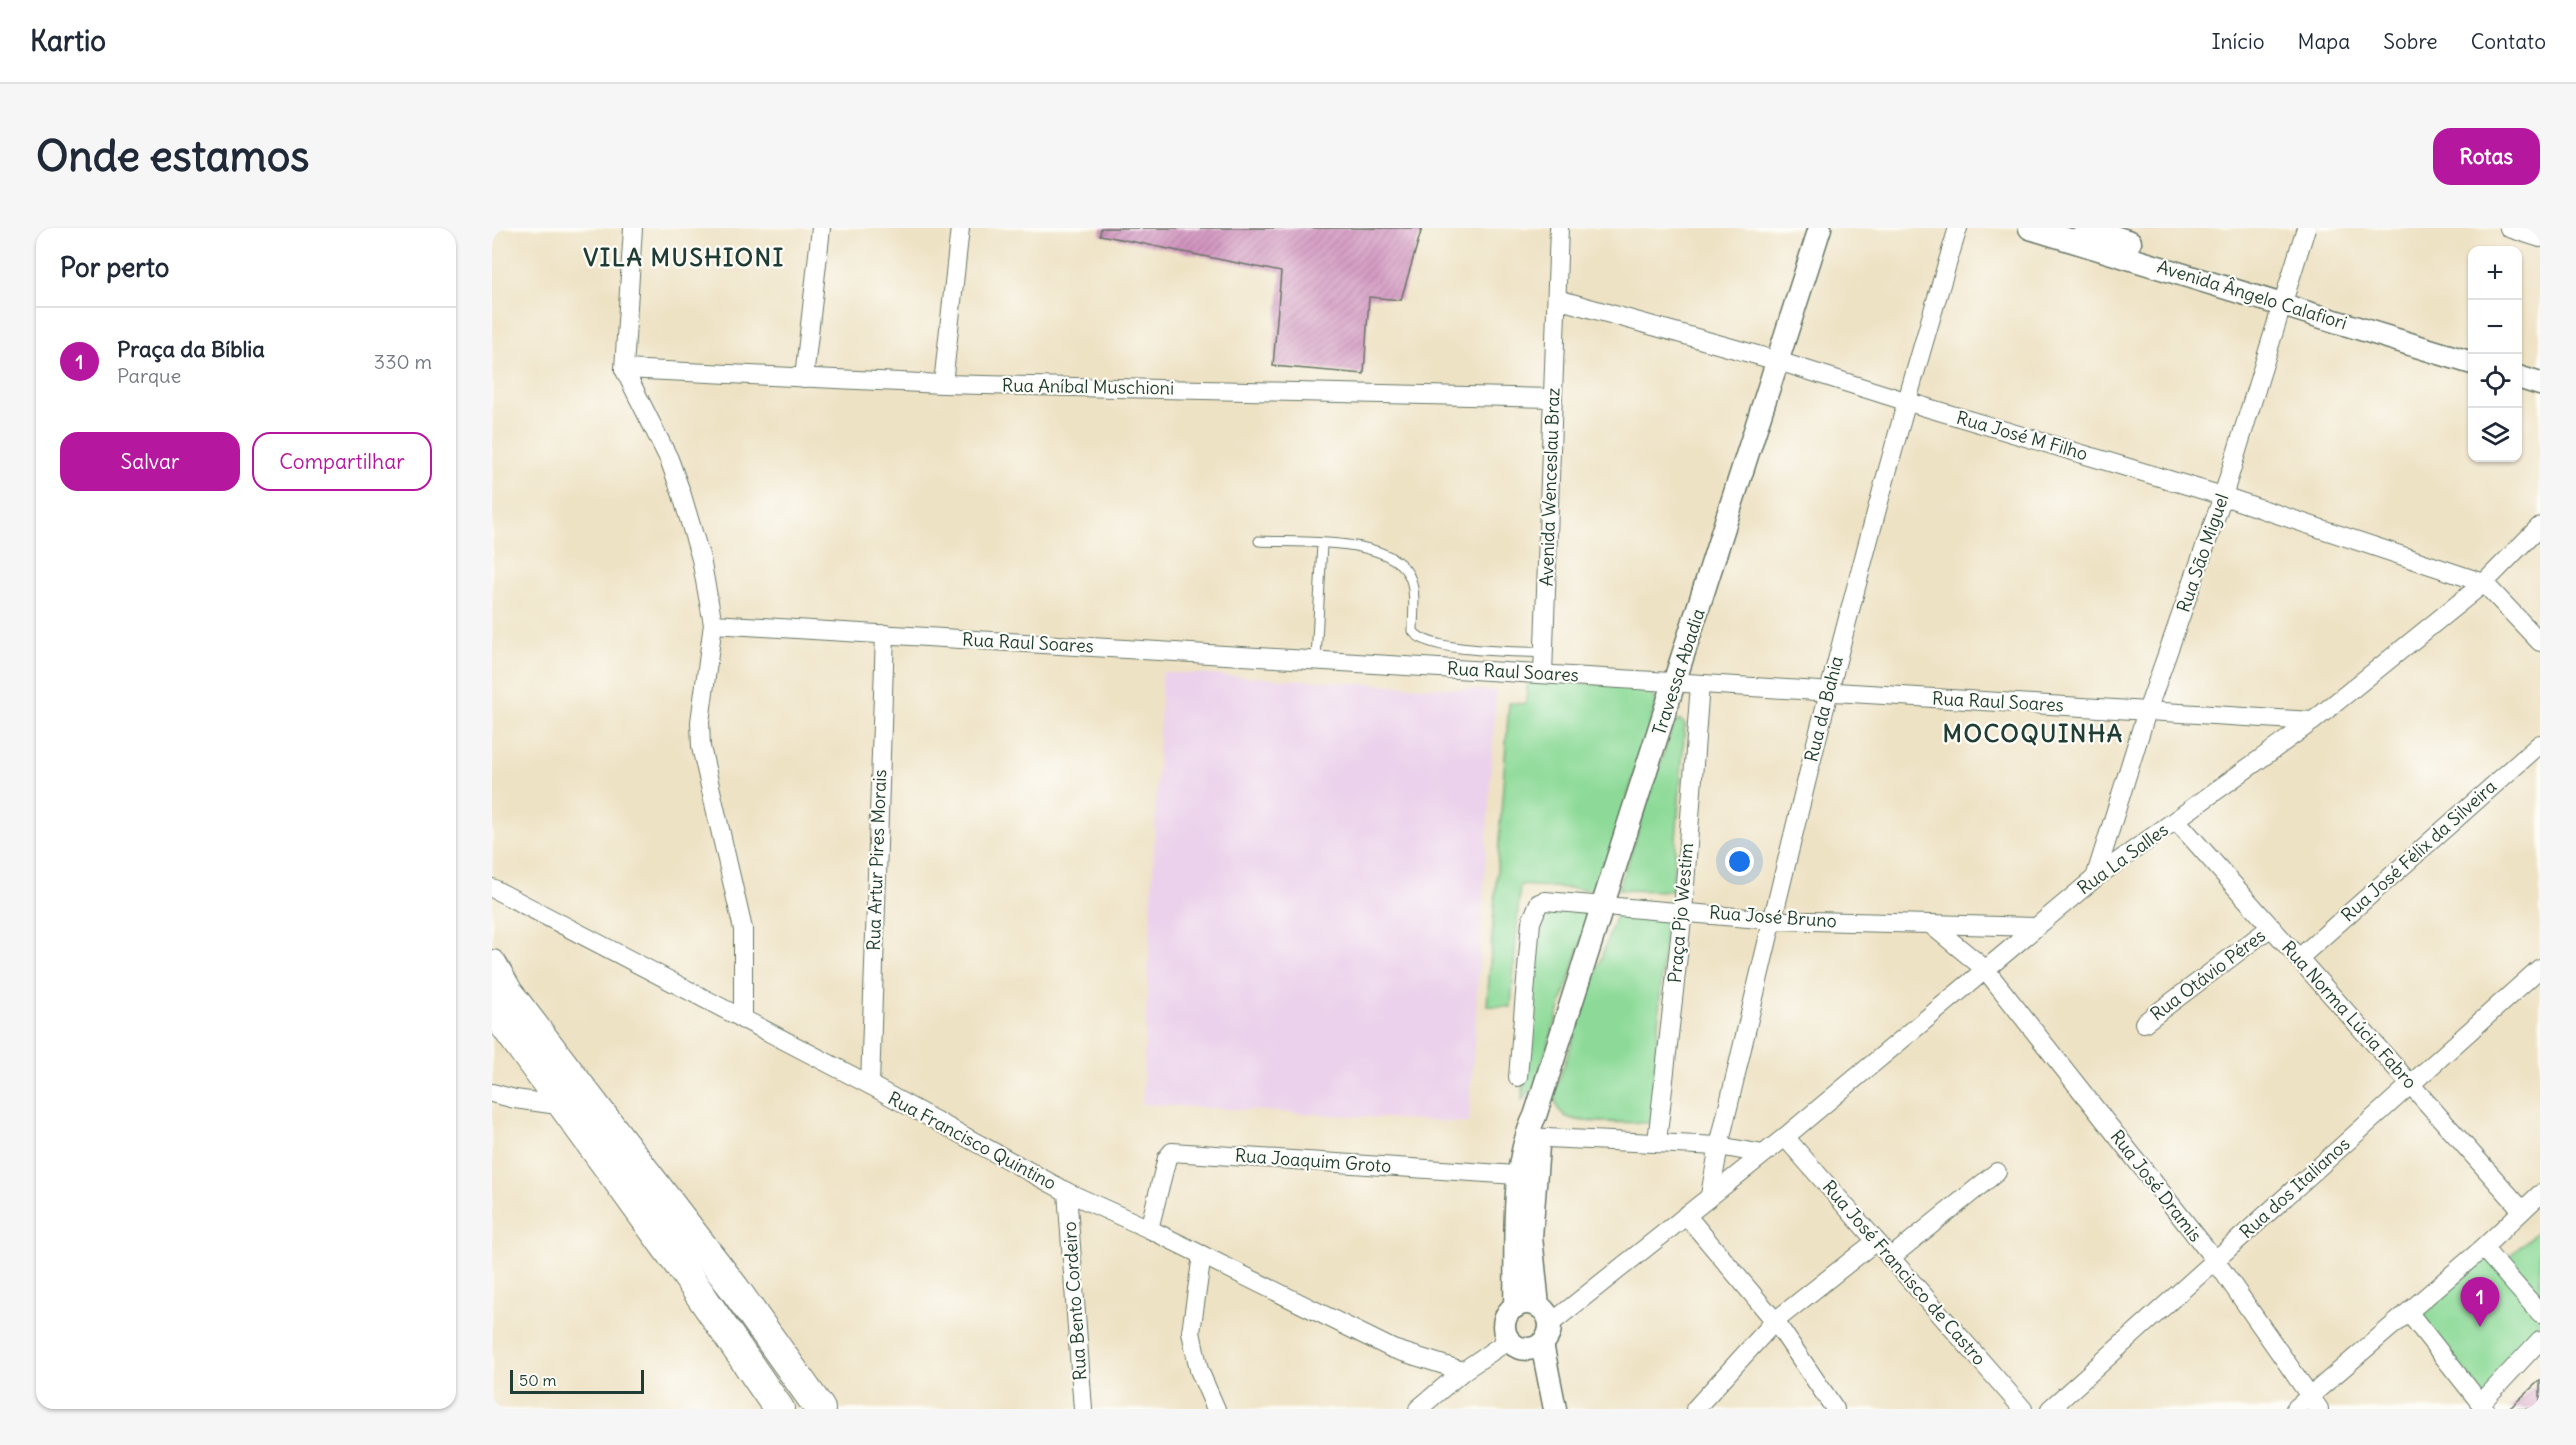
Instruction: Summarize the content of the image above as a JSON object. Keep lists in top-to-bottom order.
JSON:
{
  "streets": {
    "street": [
      "Avenida Ângelo Calafiori",
      "Rua Aníbal Muschioni",
      "Rua José M Filho",
      "Avenida Wenceslau Braz",
      "Rua São Miguel",
      "Rua Raul Soares",
      "Travessa Abadia",
      "Rua da Bahia",
      "Rua José Félix da Silveira",
      "Rua La Salles",
      "Rua Artur Pires Morais",
      "Praça Pjo Westim",
      "Rua José Bruno",
      "Rua Otávio Péres",
      "Rua Norma Lúcia Fabro",
      "Rua Francisco Quintino",
      "Rua Joaquim Groto",
      "Rua José Dramis",
      "Rua dos Italianos",
      "Rua José Francisco de Castro",
      "Rua Bento Cordeiro"
    ]
  },
  "crossings": [
    ["Avenida Ângelo Calafiori", "Rua São Miguel"],
    ["Rua Aníbal Muschioni", "Avenida Wenceslau Braz"],
    ["Rua José M Filho", "Avenida Wenceslau Braz"],
    ["Rua José M Filho", "Rua São Miguel"],
    ["Rua José M Filho", "Travessa Abadia"],
    ["Rua José M Filho", "Rua da Bahia"],
    ["Rua José M Filho", "Rua La Salles"],
    ["Avenida Wenceslau Braz", "Rua Raul Soares"],
    ["Rua São Miguel", "Rua Raul Soares"],
    ["Rua São Miguel", "Rua La Salles"],
    ["Rua Raul Soares", "Travessa Abadia"],
    ["Rua Raul Soares", "Rua da Bahia"],
    ["Rua Raul Soares", "Rua La Salles"],
    ["Rua Raul Soares", "Rua Artur Pires Morais"],
    ["Rua Raul Soares", "Praça Pjo Westim"],
    ["Travessa Abadia", "Rua José Bruno"],
    ["Travessa Abadia", "Rua Joaquim Groto"],
    ["Rua da Bahia", "Rua La Salles"],
    ["Rua da Bahia", "Rua José Bruno"],
    ["Rua José Félix da Silveira", "Rua Norma Lúcia Fabro"],
    ["Rua La Salles", "Rua José Bruno"],
    ["Rua La Salles", "Rua Norma Lúcia Fabro"],
    ["Rua La Salles", "Rua Francisco Quintino"],
    ["Rua La Salles", "Rua José Dramis"],
    ["Rua La Salles", "Rua José Francisco de Castro"],
    ["Rua Artur Pires Morais", "Rua Francisco Quintino"],
    ["Praça Pjo Westim", "Rua José Bruno"],
    ["Rua Otávio Péres", "Rua Norma Lúcia Fabro"],
    ["Rua Norma Lúcia Fabro", "Rua dos Italianos"],
    ["Rua Francisco Quintino", "Rua Joaquim Groto"],
    ["Rua Francisco Quintino", "Rua Bento Cordeiro"],
    ["Rua José Dramis", "Rua dos Italianos"]
  ],
  "districts": ["VILA MUSHIONI", "MOCOQUINHA"],
  "scale_bar": "50 m",
  "page": {
    "header": "Kartio",
    "nav": [
      "Início",
      "Mapa",
      "Sobre",
      "Contato"
    ],
    "buttons": [
      "Rotas",
      ["Salvar", "Compartilhar"]
    ],
    "title": "Onde estamos",
    "heading": "Por perto",
    "map_buttons": ["+", "−"],
    "list": [
      {
        "mark": "1",
        "name": "Praça da Bíblia",
        "note": "Parque",
        "value": "330 m"
      }
    ],
    "pins": "1",
    "scale": "50 m"
  }
}
